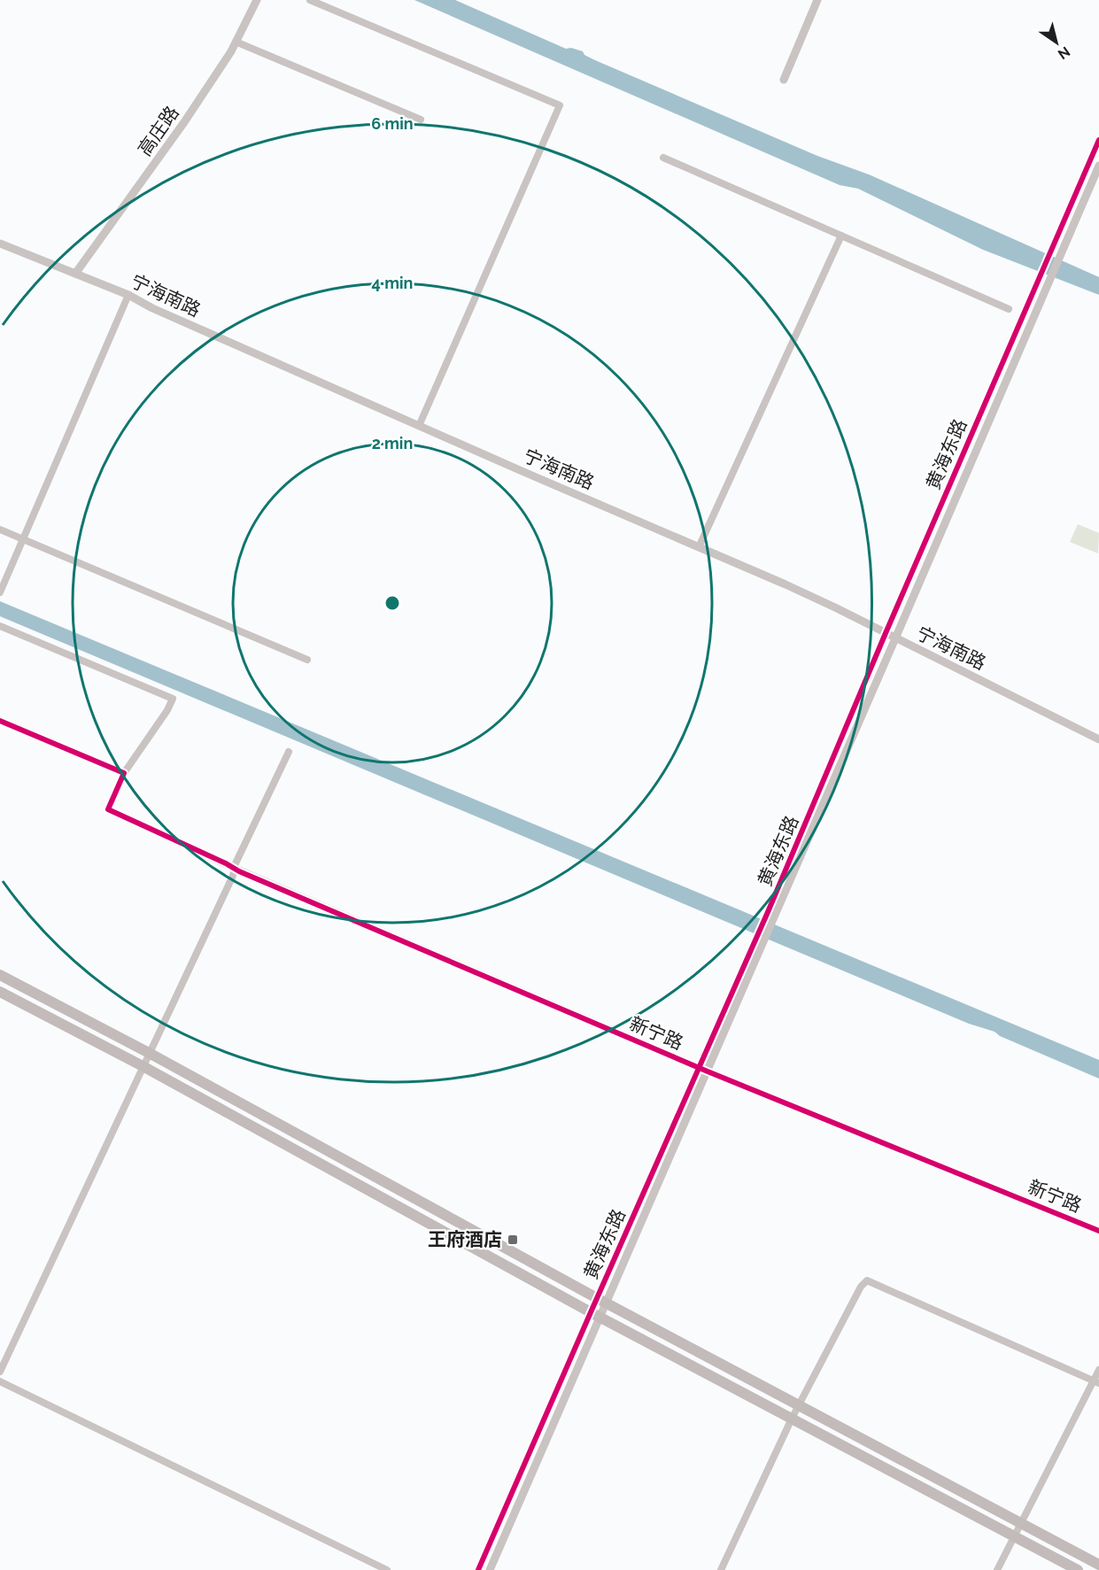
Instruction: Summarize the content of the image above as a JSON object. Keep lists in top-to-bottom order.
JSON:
{
  "streets": {
    "street": [
      "高庄路",
      "宁海南路",
      "黄海东路",
      "新宁路"
    ]
  },
  "crossings": [
    ["高庄路", "宁海南路"],
    ["宁海南路", "黄海东路"],
    ["黄海东路", "新宁路"]
  ],
  "places": {
    "transit": ["王府酒店"]
  },
  "north": "bottom right",
  "rings": ["6 min", "4 min", "2 min"]
}
